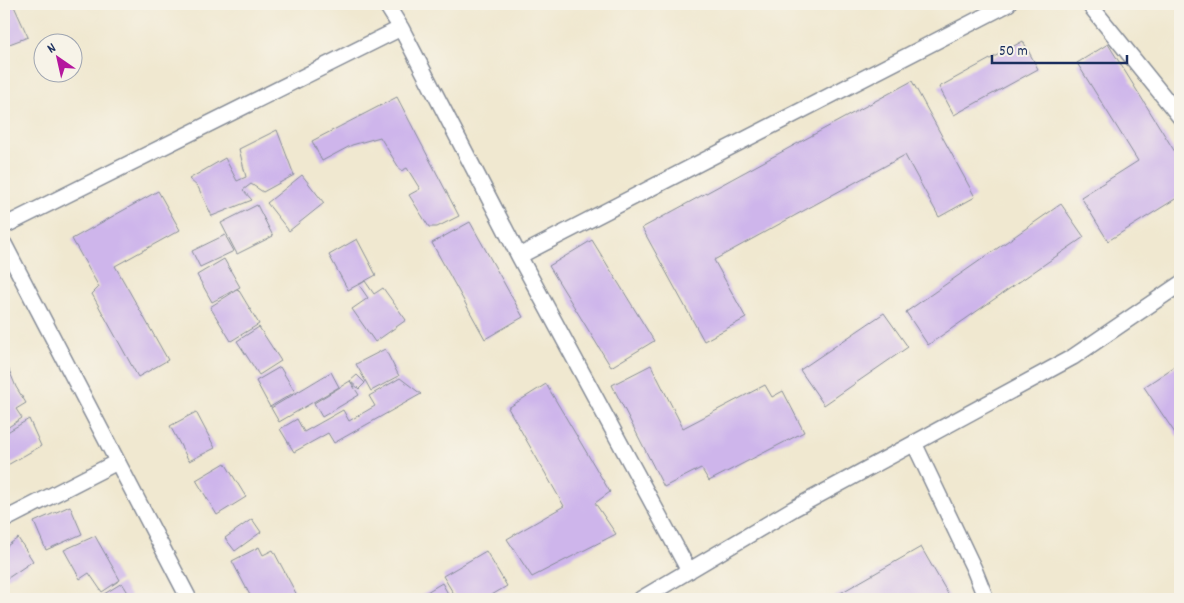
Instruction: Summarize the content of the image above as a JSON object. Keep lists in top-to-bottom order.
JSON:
{
  "scale_bar": "50 m",
  "north": "top left"
}
